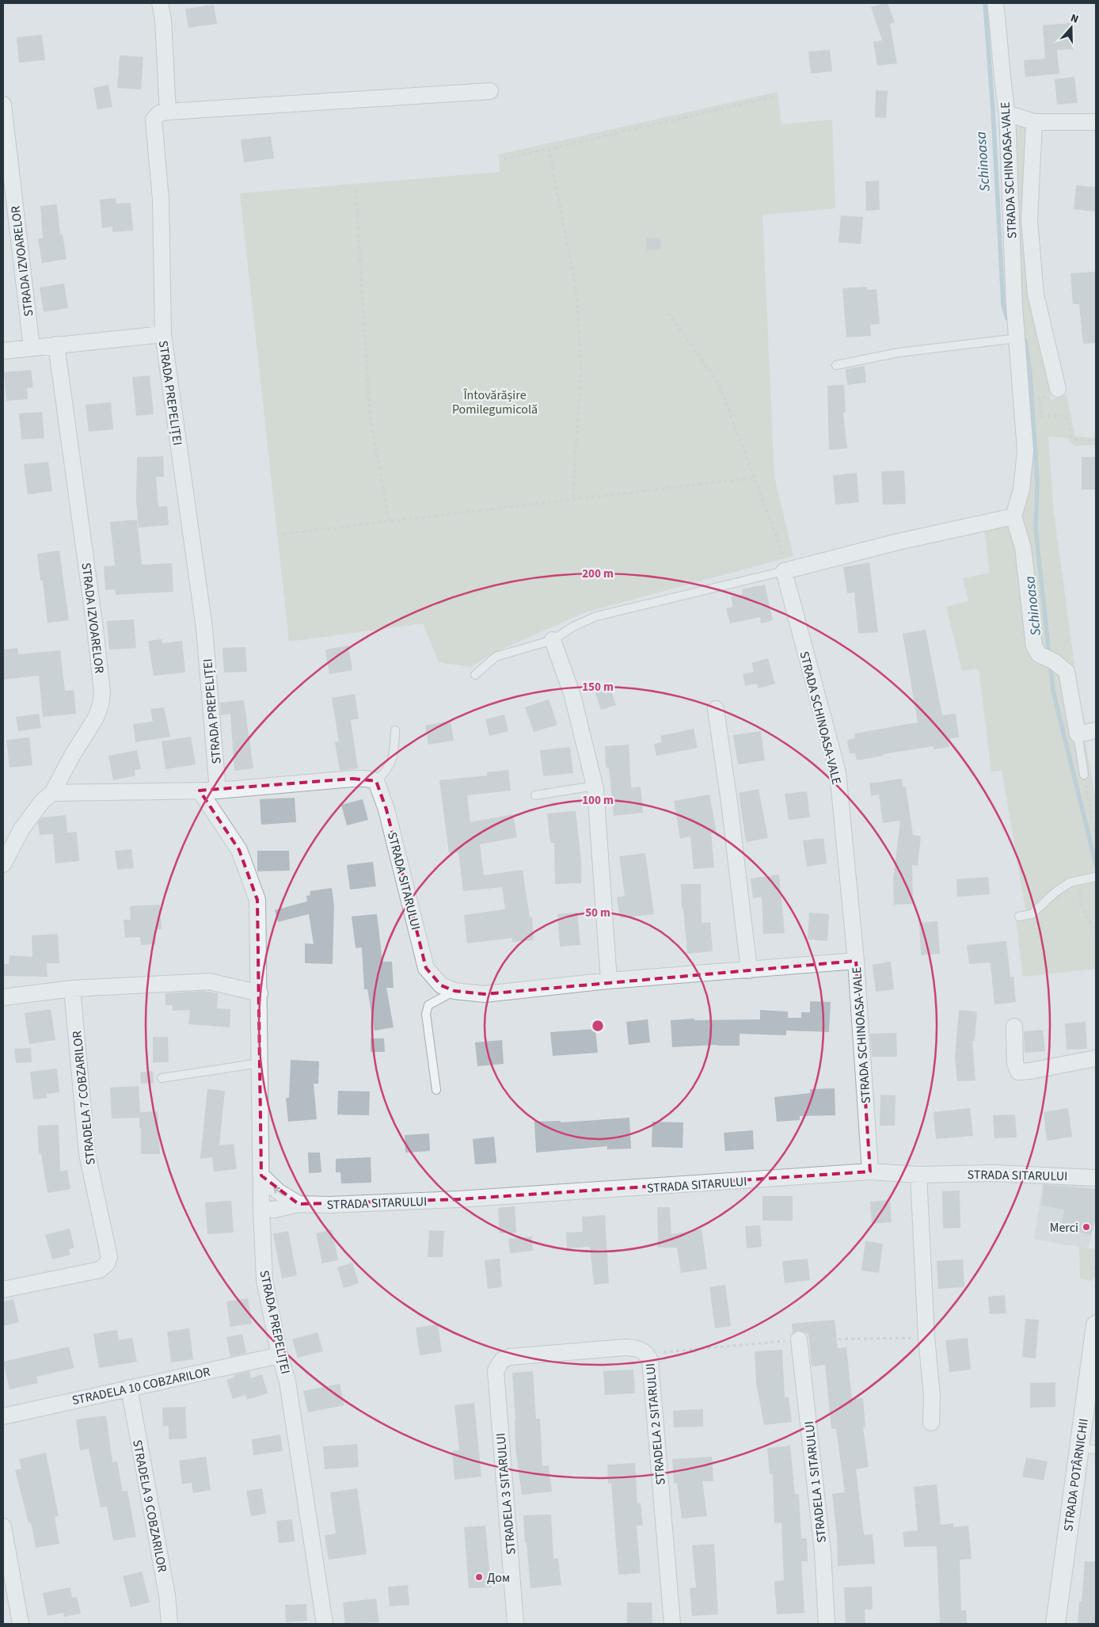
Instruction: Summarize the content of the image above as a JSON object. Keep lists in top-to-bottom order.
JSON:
{
  "streets": {
    "street": [
      "STRADA SCHINOASA-VALE",
      "STRADA IZVOARELOR",
      "STRADA PREPELIȚEI",
      "STRADA SITARULUI",
      "STRADELA 7 COBZARILOR",
      "STRADELA 10 COBZARILOR",
      "STRADELA 2 SITARULUI",
      "STRADA POTÂRNICHII",
      "STRADELA 1 SITARULUI",
      "STRADELA 3 SITARULUI",
      "STRADELA 9 COBZARILOR"
    ]
  },
  "crossings": [
    ["STRADA SCHINOASA-VALE", "STRADA SITARULUI"],
    ["STRADA PREPELIȚEI", "STRADA SITARULUI"],
    ["STRADA PREPELIȚEI", "STRADELA 10 COBZARILOR"],
    ["STRADELA 10 COBZARILOR", "STRADELA 9 COBZARILOR"],
    ["STRADELA 2 SITARULUI", "STRADELA 3 SITARULUI"]
  ],
  "water": ["Schinoasa"],
  "parks": ["Întovărășire Pomilegumicolă"],
  "places": ["Merci", "Дом"],
  "north": "top",
  "rings": [
    "200 m",
    "150 m",
    "100 m",
    "50 m"
  ]
}
